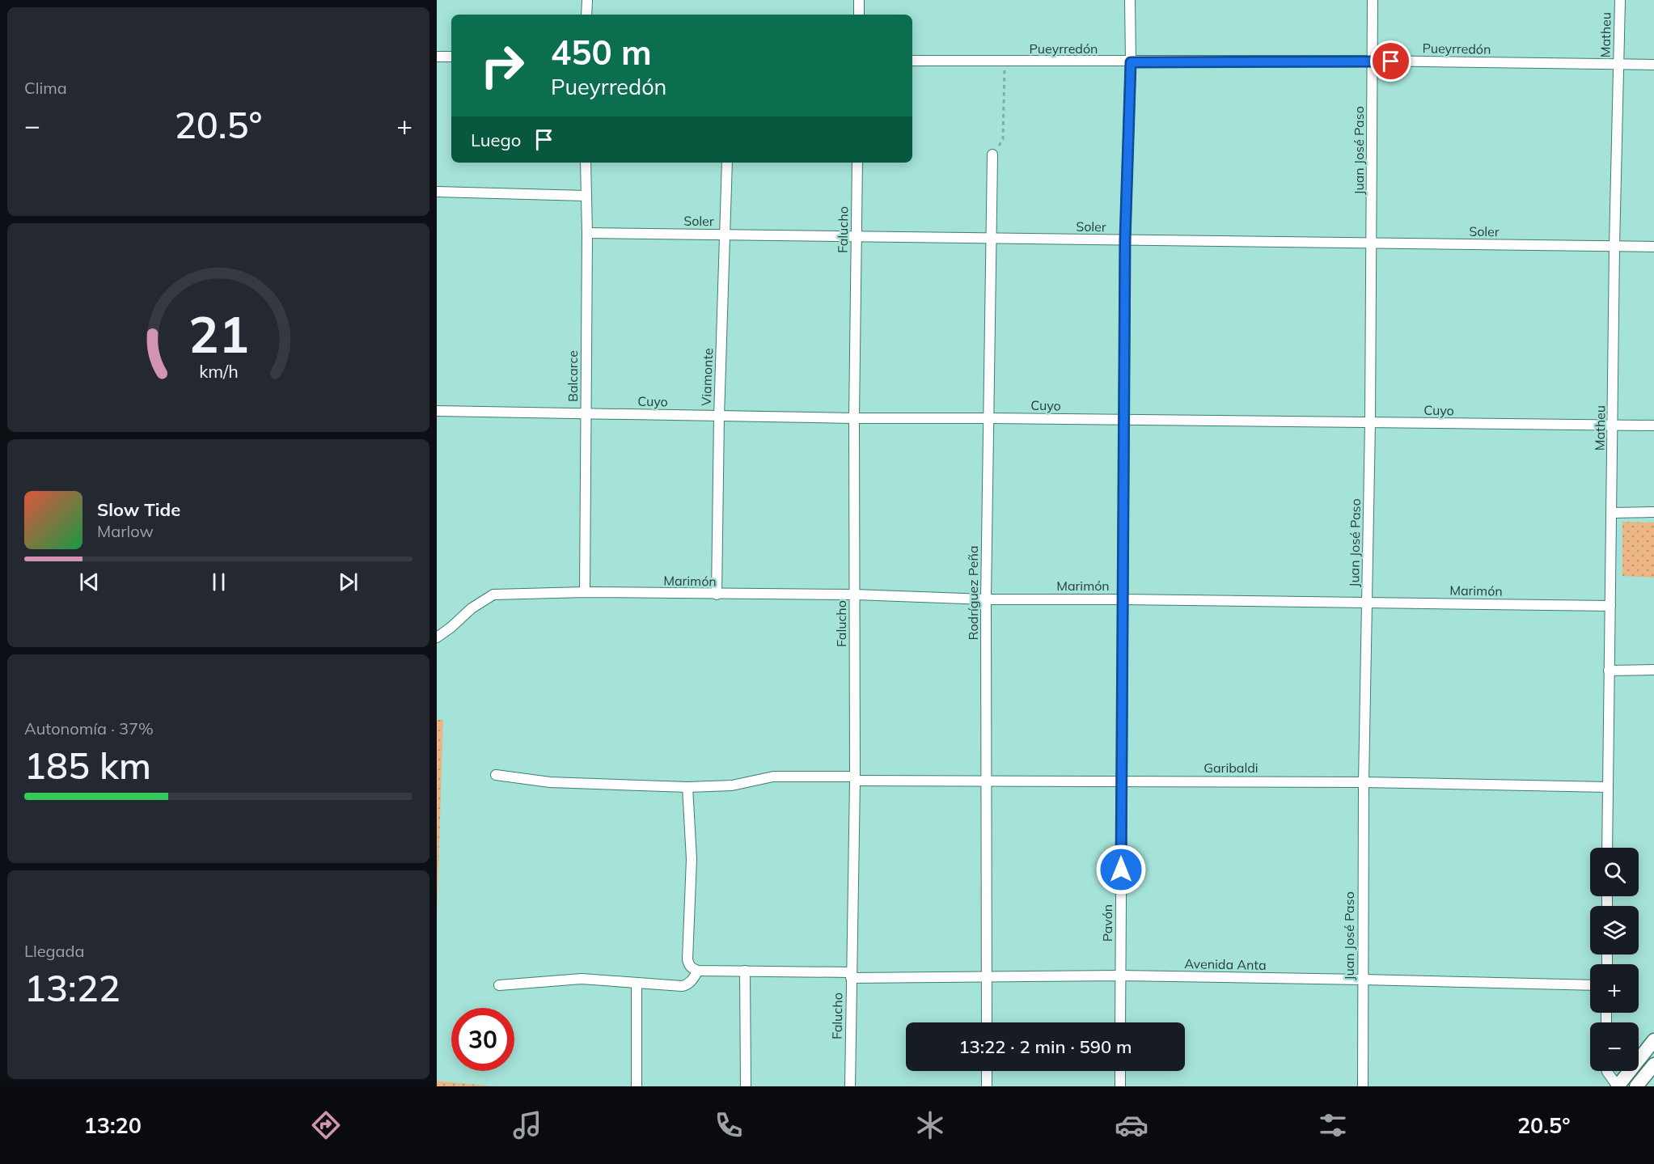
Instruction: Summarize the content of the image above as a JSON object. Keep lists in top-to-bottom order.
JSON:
{
  "streets": {
    "street": [
      "Matheu",
      "Pueyrredón",
      "Juan José Paso",
      "Soler",
      "Falucho",
      "Balcarce",
      "Viamonte",
      "Cuyo",
      "Marimón",
      "Rodríguez Peña",
      "Garibaldi",
      "Pavón",
      "Avenida Anta"
    ]
  },
  "crossings": [
    ["Matheu", "Pueyrredón"],
    ["Matheu", "Soler"],
    ["Matheu", "Cuyo"],
    ["Matheu", "Marimón"],
    ["Matheu", "Garibaldi"],
    ["Pueyrredón", "Juan José Paso"],
    ["Pueyrredón", "Pavón"],
    ["Juan José Paso", "Soler"],
    ["Juan José Paso", "Cuyo"],
    ["Juan José Paso", "Marimón"],
    ["Juan José Paso", "Garibaldi"],
    ["Juan José Paso", "Avenida Anta"],
    ["Soler", "Falucho"],
    ["Soler", "Balcarce"],
    ["Soler", "Viamonte"],
    ["Soler", "Rodríguez Peña"],
    ["Soler", "Pavón"],
    ["Falucho", "Cuyo"],
    ["Falucho", "Marimón"],
    ["Falucho", "Garibaldi"],
    ["Falucho", "Avenida Anta"],
    ["Balcarce", "Cuyo"],
    ["Balcarce", "Marimón"],
    ["Viamonte", "Cuyo"],
    ["Viamonte", "Marimón"],
    ["Cuyo", "Rodríguez Peña"],
    ["Cuyo", "Pavón"],
    ["Marimón", "Rodríguez Peña"],
    ["Marimón", "Pavón"],
    ["Rodríguez Peña", "Garibaldi"],
    ["Rodríguez Peña", "Avenida Anta"],
    ["Garibaldi", "Pavón"],
    ["Pavón", "Avenida Anta"]
  ],
  "page": {
    "tile": [
      "Clima",
      ["Autonomía · 37%", "185 km"],
      ["Llegada", "13:22"]
    ],
    "turn": ["450 m", "Pueyrredón"],
    "heat": ["−", "20.5°", "+"],
    "then": "Luego",
    "song": ["Slow Tide", "Marlow"],
    "map_buttons": ["+", "−"],
    "limit": "30",
    "trip": "13:22 · 2 min · 590 m",
    "tabs": ["13:20", "20.5°"],
    "gauge": ["21", "km/h"]
  }
}
